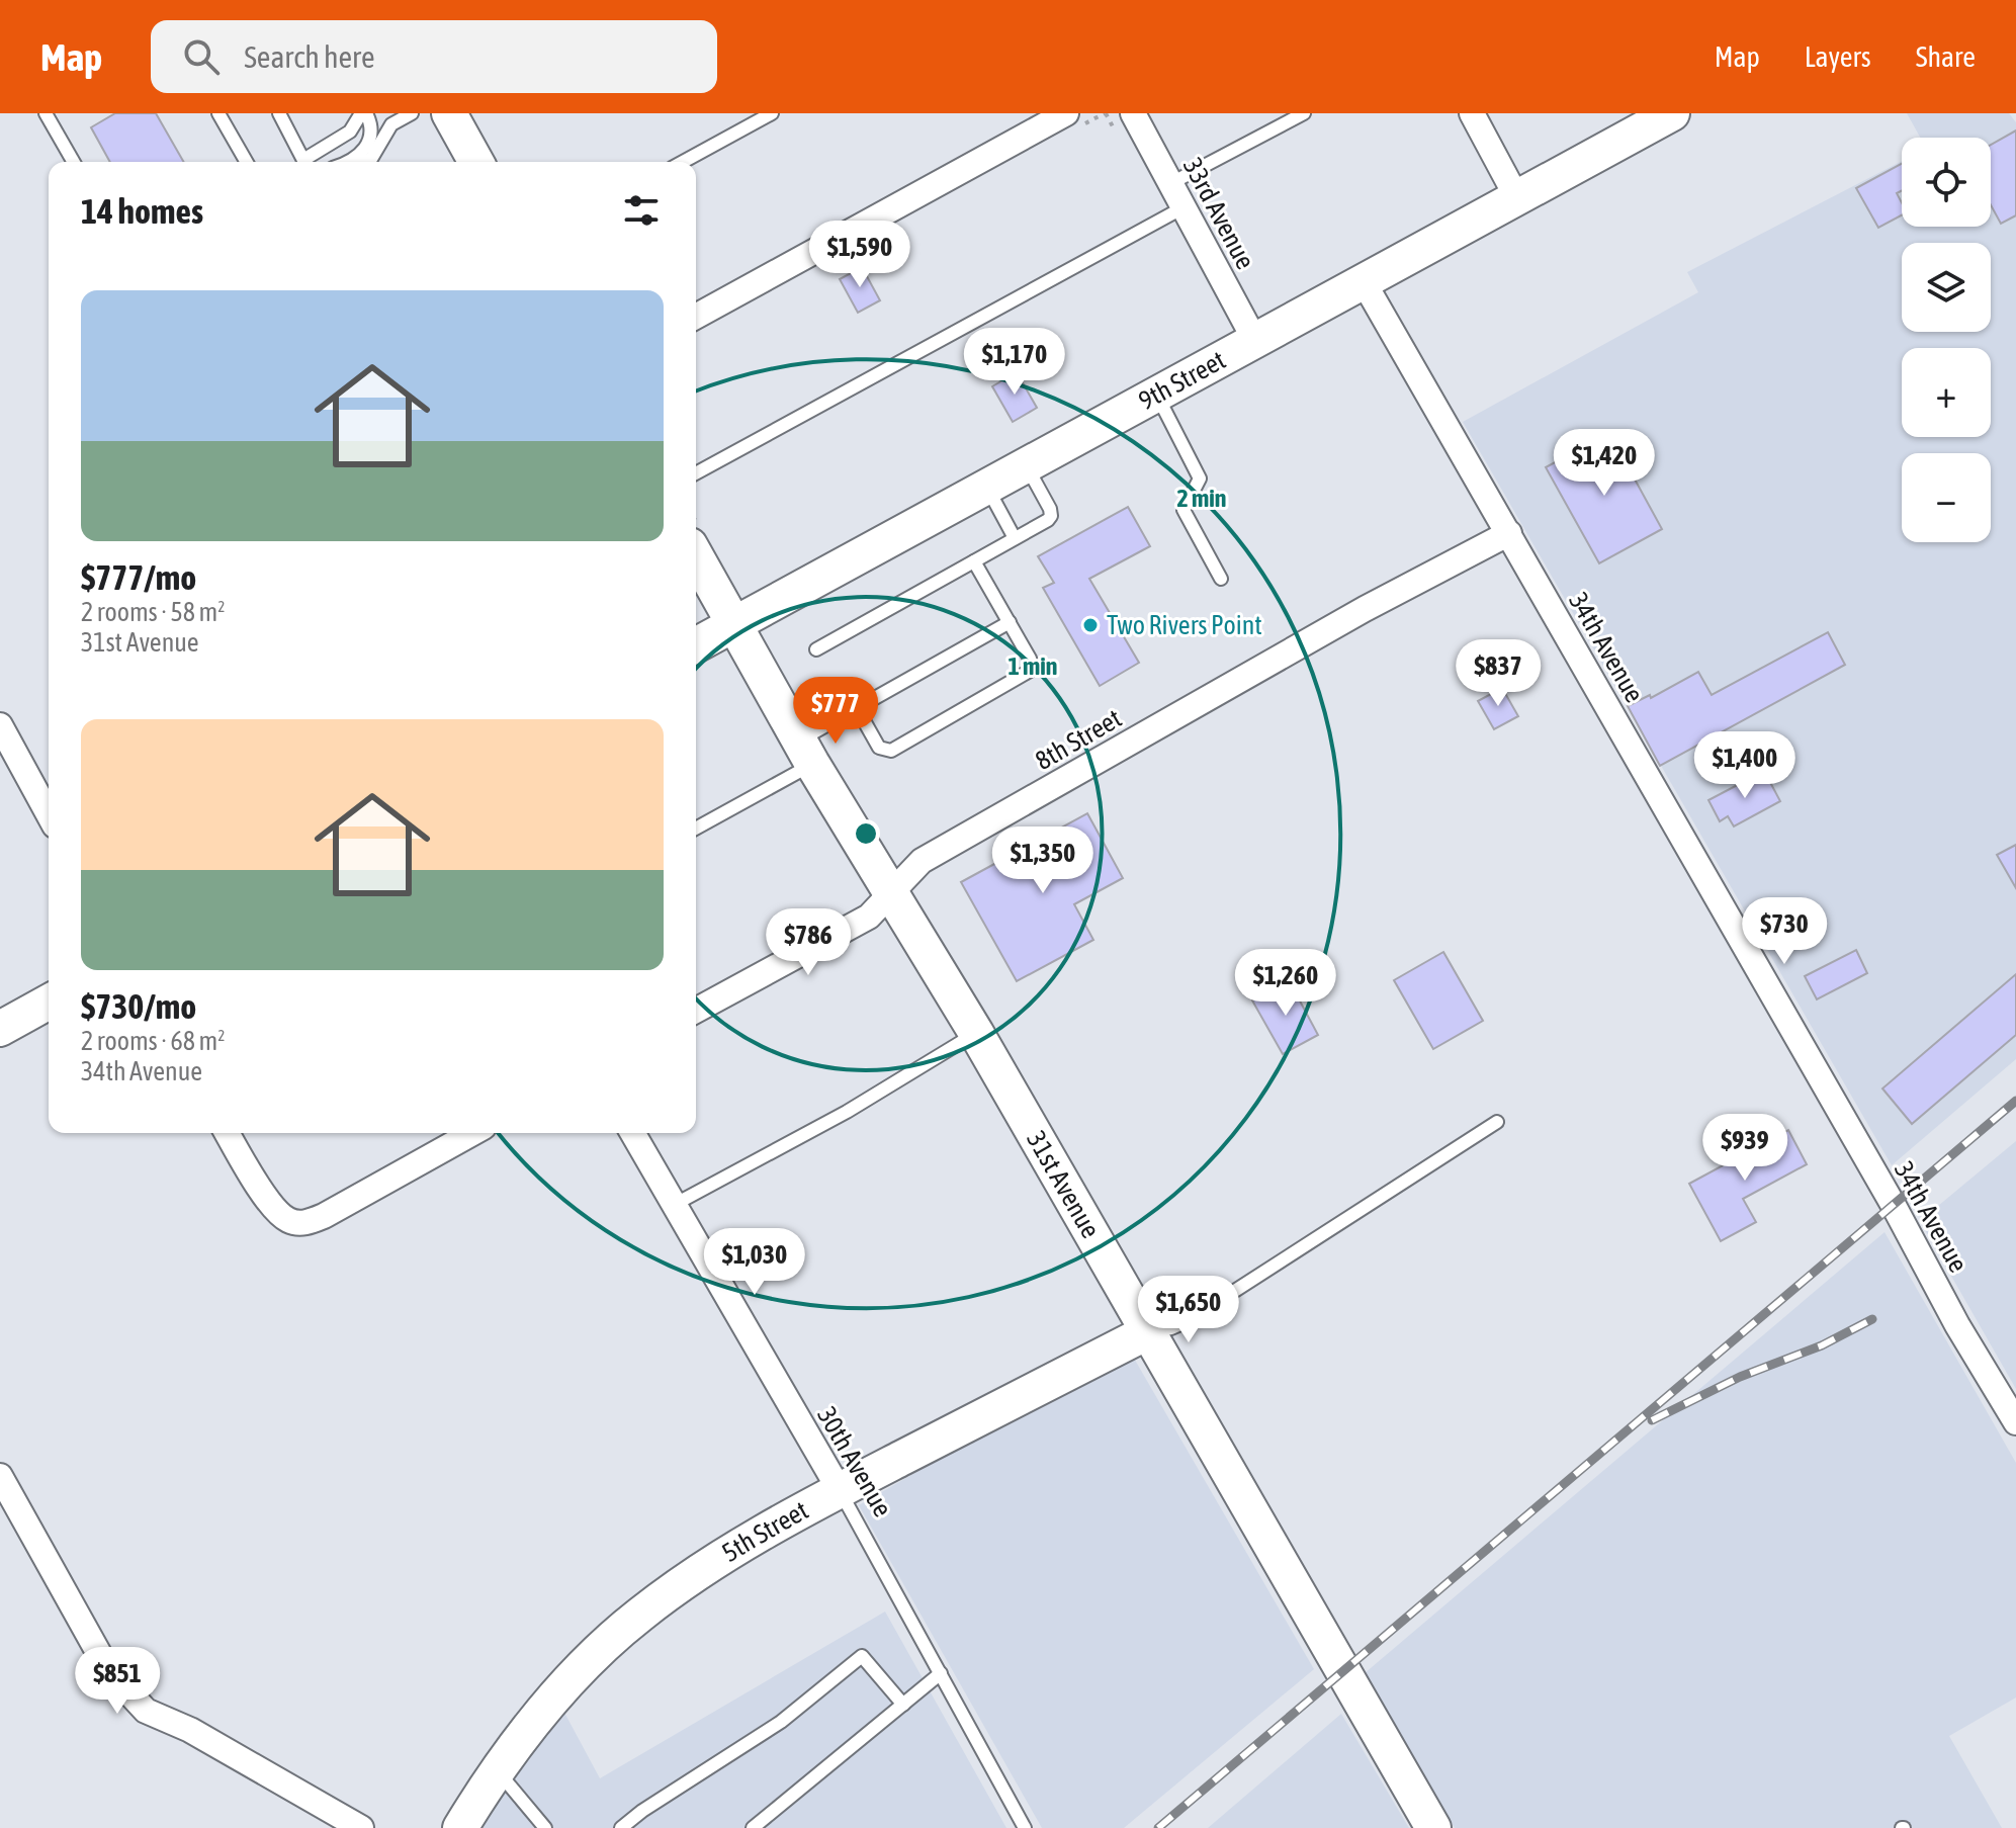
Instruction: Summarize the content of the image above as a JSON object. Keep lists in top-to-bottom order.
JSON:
{
  "streets": {
    "street": [
      "33rd Avenue",
      "9th Street",
      "34th Avenue",
      "8th Street",
      "31st Avenue",
      "30th Avenue",
      "5th Street"
    ]
  },
  "crossings": [
    ["33rd Avenue", "9th Street"],
    ["9th Street", "34th Avenue"],
    ["9th Street", "31st Avenue"],
    ["34th Avenue", "8th Street"],
    ["8th Street", "31st Avenue"],
    ["31st Avenue", "5th Street"],
    ["30th Avenue", "5th Street"]
  ],
  "places": ["Two Rivers Point"],
  "page": {
    "header": "Map",
    "search": "Search here",
    "nav": ["Map", "Layers", "Share"],
    "map_buttons": ["+", "−"],
    "heading": "14 homes",
    "price": [
      "$1,590",
      "$1,170",
      "$1,420",
      "$837",
      "$777",
      "$1,400",
      "$1,350",
      "$730",
      "$786",
      "$1,260",
      "$939",
      "$1,030",
      "$1,650",
      "$851"
    ],
    "list": [
      {
        "name": "$777/mo",
        "note": "2 rooms · 58 m² · 31st Avenue"
      },
      {
        "name": "$730/mo",
        "note": "2 rooms · 68 m² · 34th Avenue"
      }
    ]
  },
  "rings": ["2 min", "1 min"]
}
